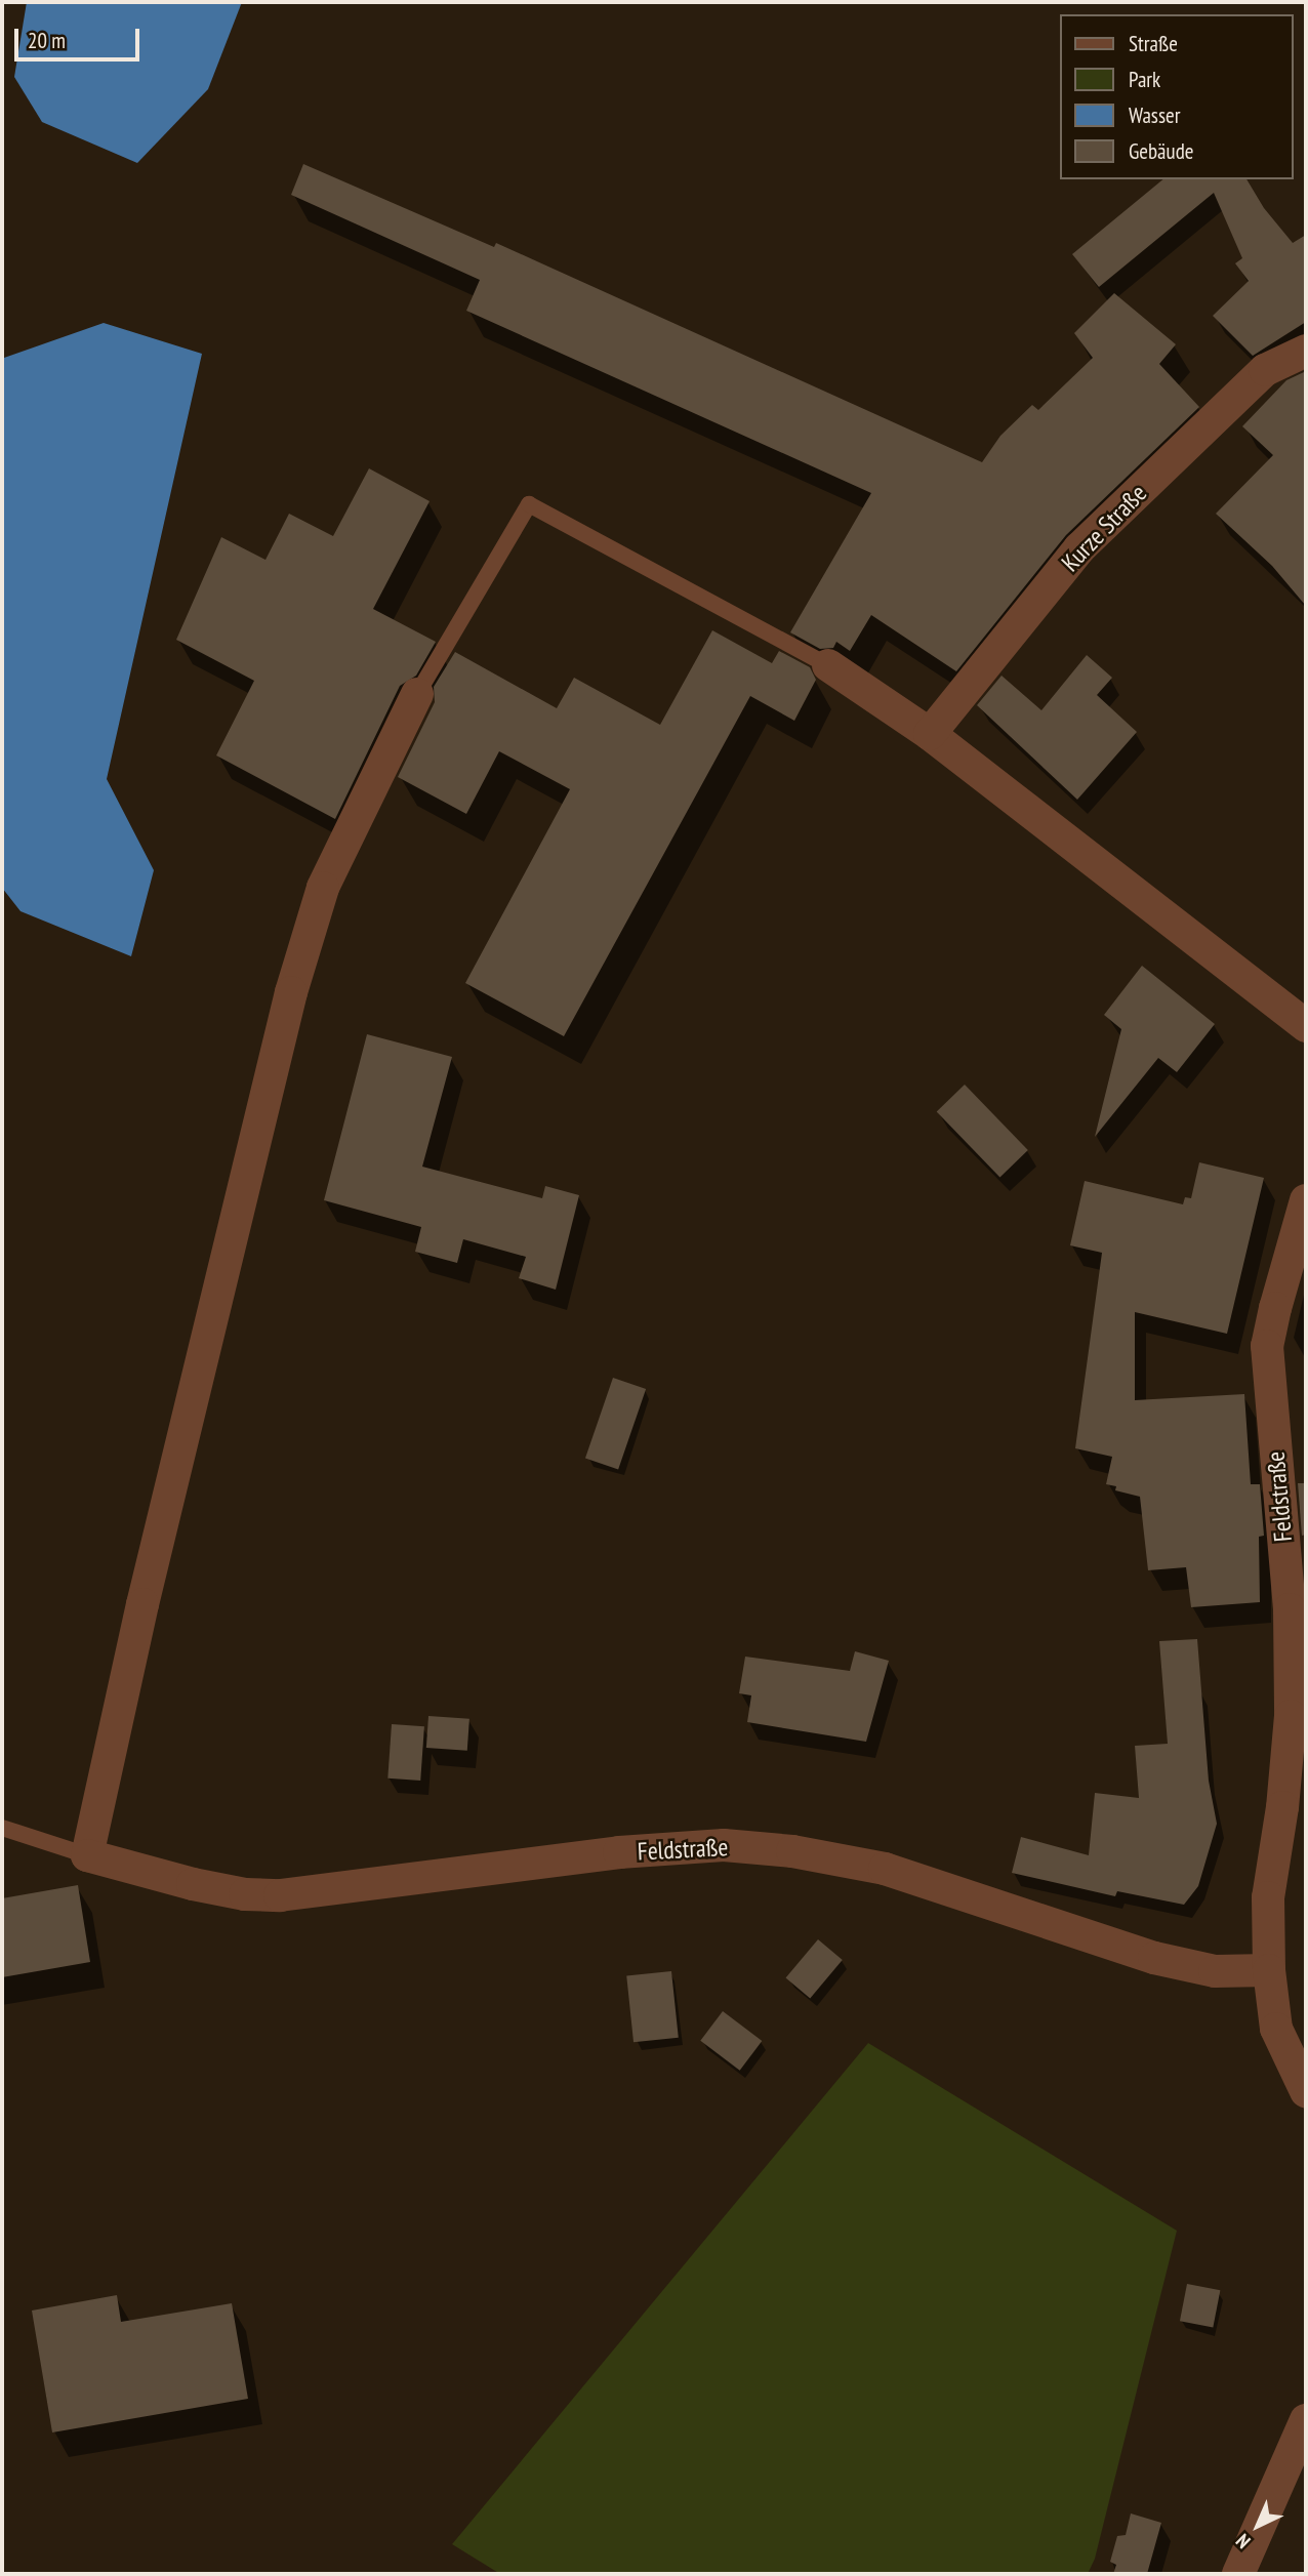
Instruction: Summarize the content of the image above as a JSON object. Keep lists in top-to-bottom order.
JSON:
{
  "streets": {
    "street": ["Kurze Straße", "Feldstraße"]
  },
  "legend": [
    "Straße",
    "Park",
    "Wasser",
    "Gebäude"
  ],
  "scale_bar": "20 m",
  "north": "bottom left"
}
